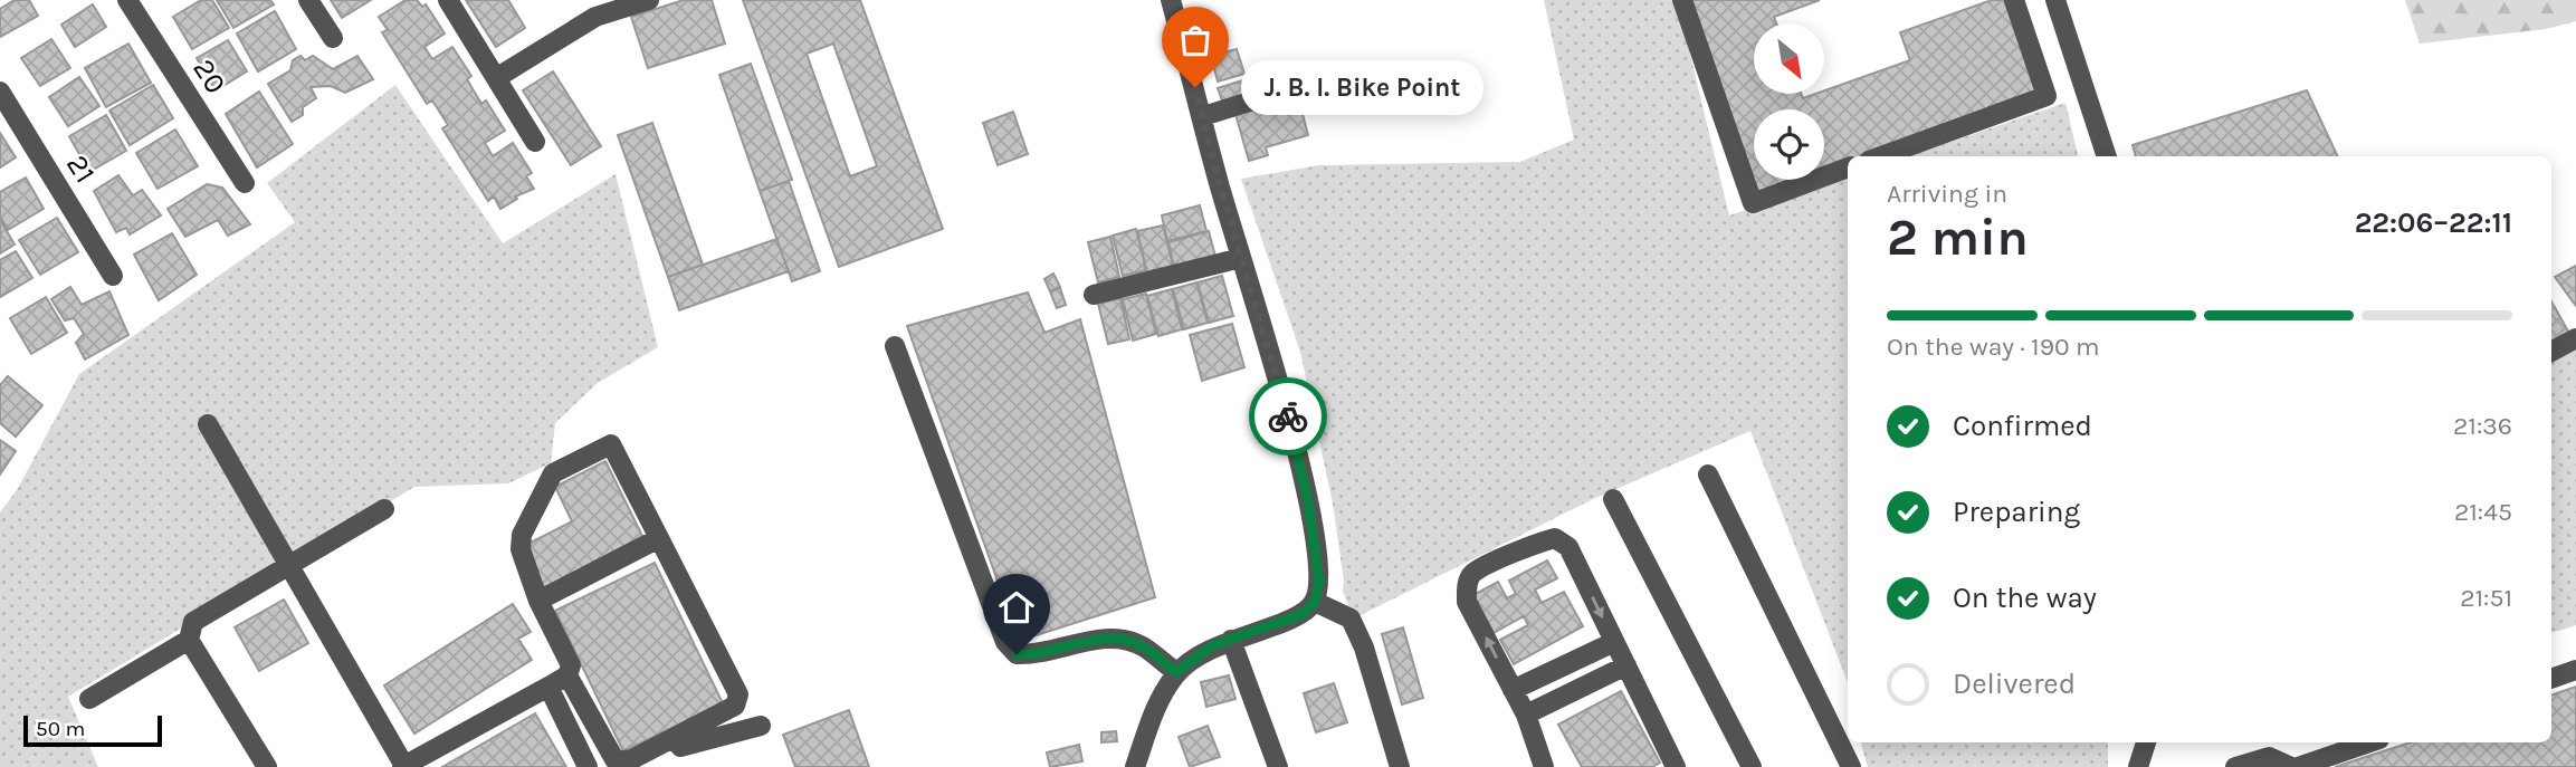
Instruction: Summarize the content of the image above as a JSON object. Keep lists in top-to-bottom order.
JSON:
{
  "streets": {
    "street": ["20", "21"]
  },
  "places": ["J. B. I. Bike Point"],
  "scale_bar": "50 m",
  "north": "bottom right",
  "page": {
    "bubble": "J. B. I. Bike Point",
    "heading": ["2 min", "Arriving in", "22:06–22:11"],
    "bar": "On the way · 190 m",
    "list": [
      ["Confirmed", "21:36"],
      ["Preparing", "21:45"],
      ["On the way", "21:51"],
      "Delivered"
    ],
    "scale": "50 m"
  }
}
